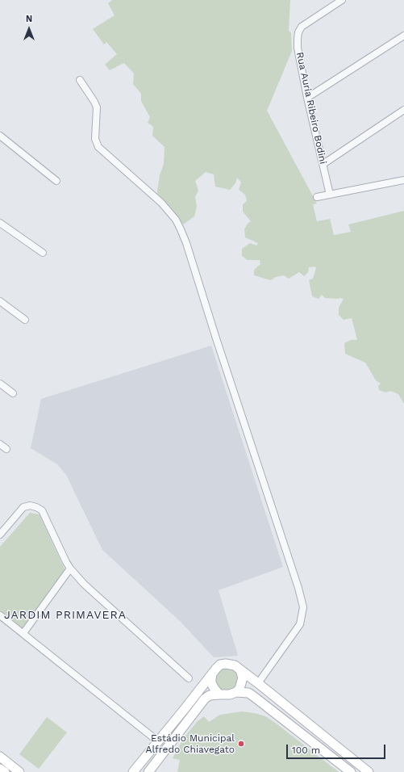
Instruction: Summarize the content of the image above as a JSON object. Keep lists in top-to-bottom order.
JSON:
{
  "streets": {
    "street": ["Rua Auria Ribeiro Bodini"]
  },
  "districts": ["JARDIM PRIMAVERA"],
  "places": ["Estádio Municipal Alfredo Chiavegato"],
  "scale_bar": "100 m",
  "north": "top"
}
